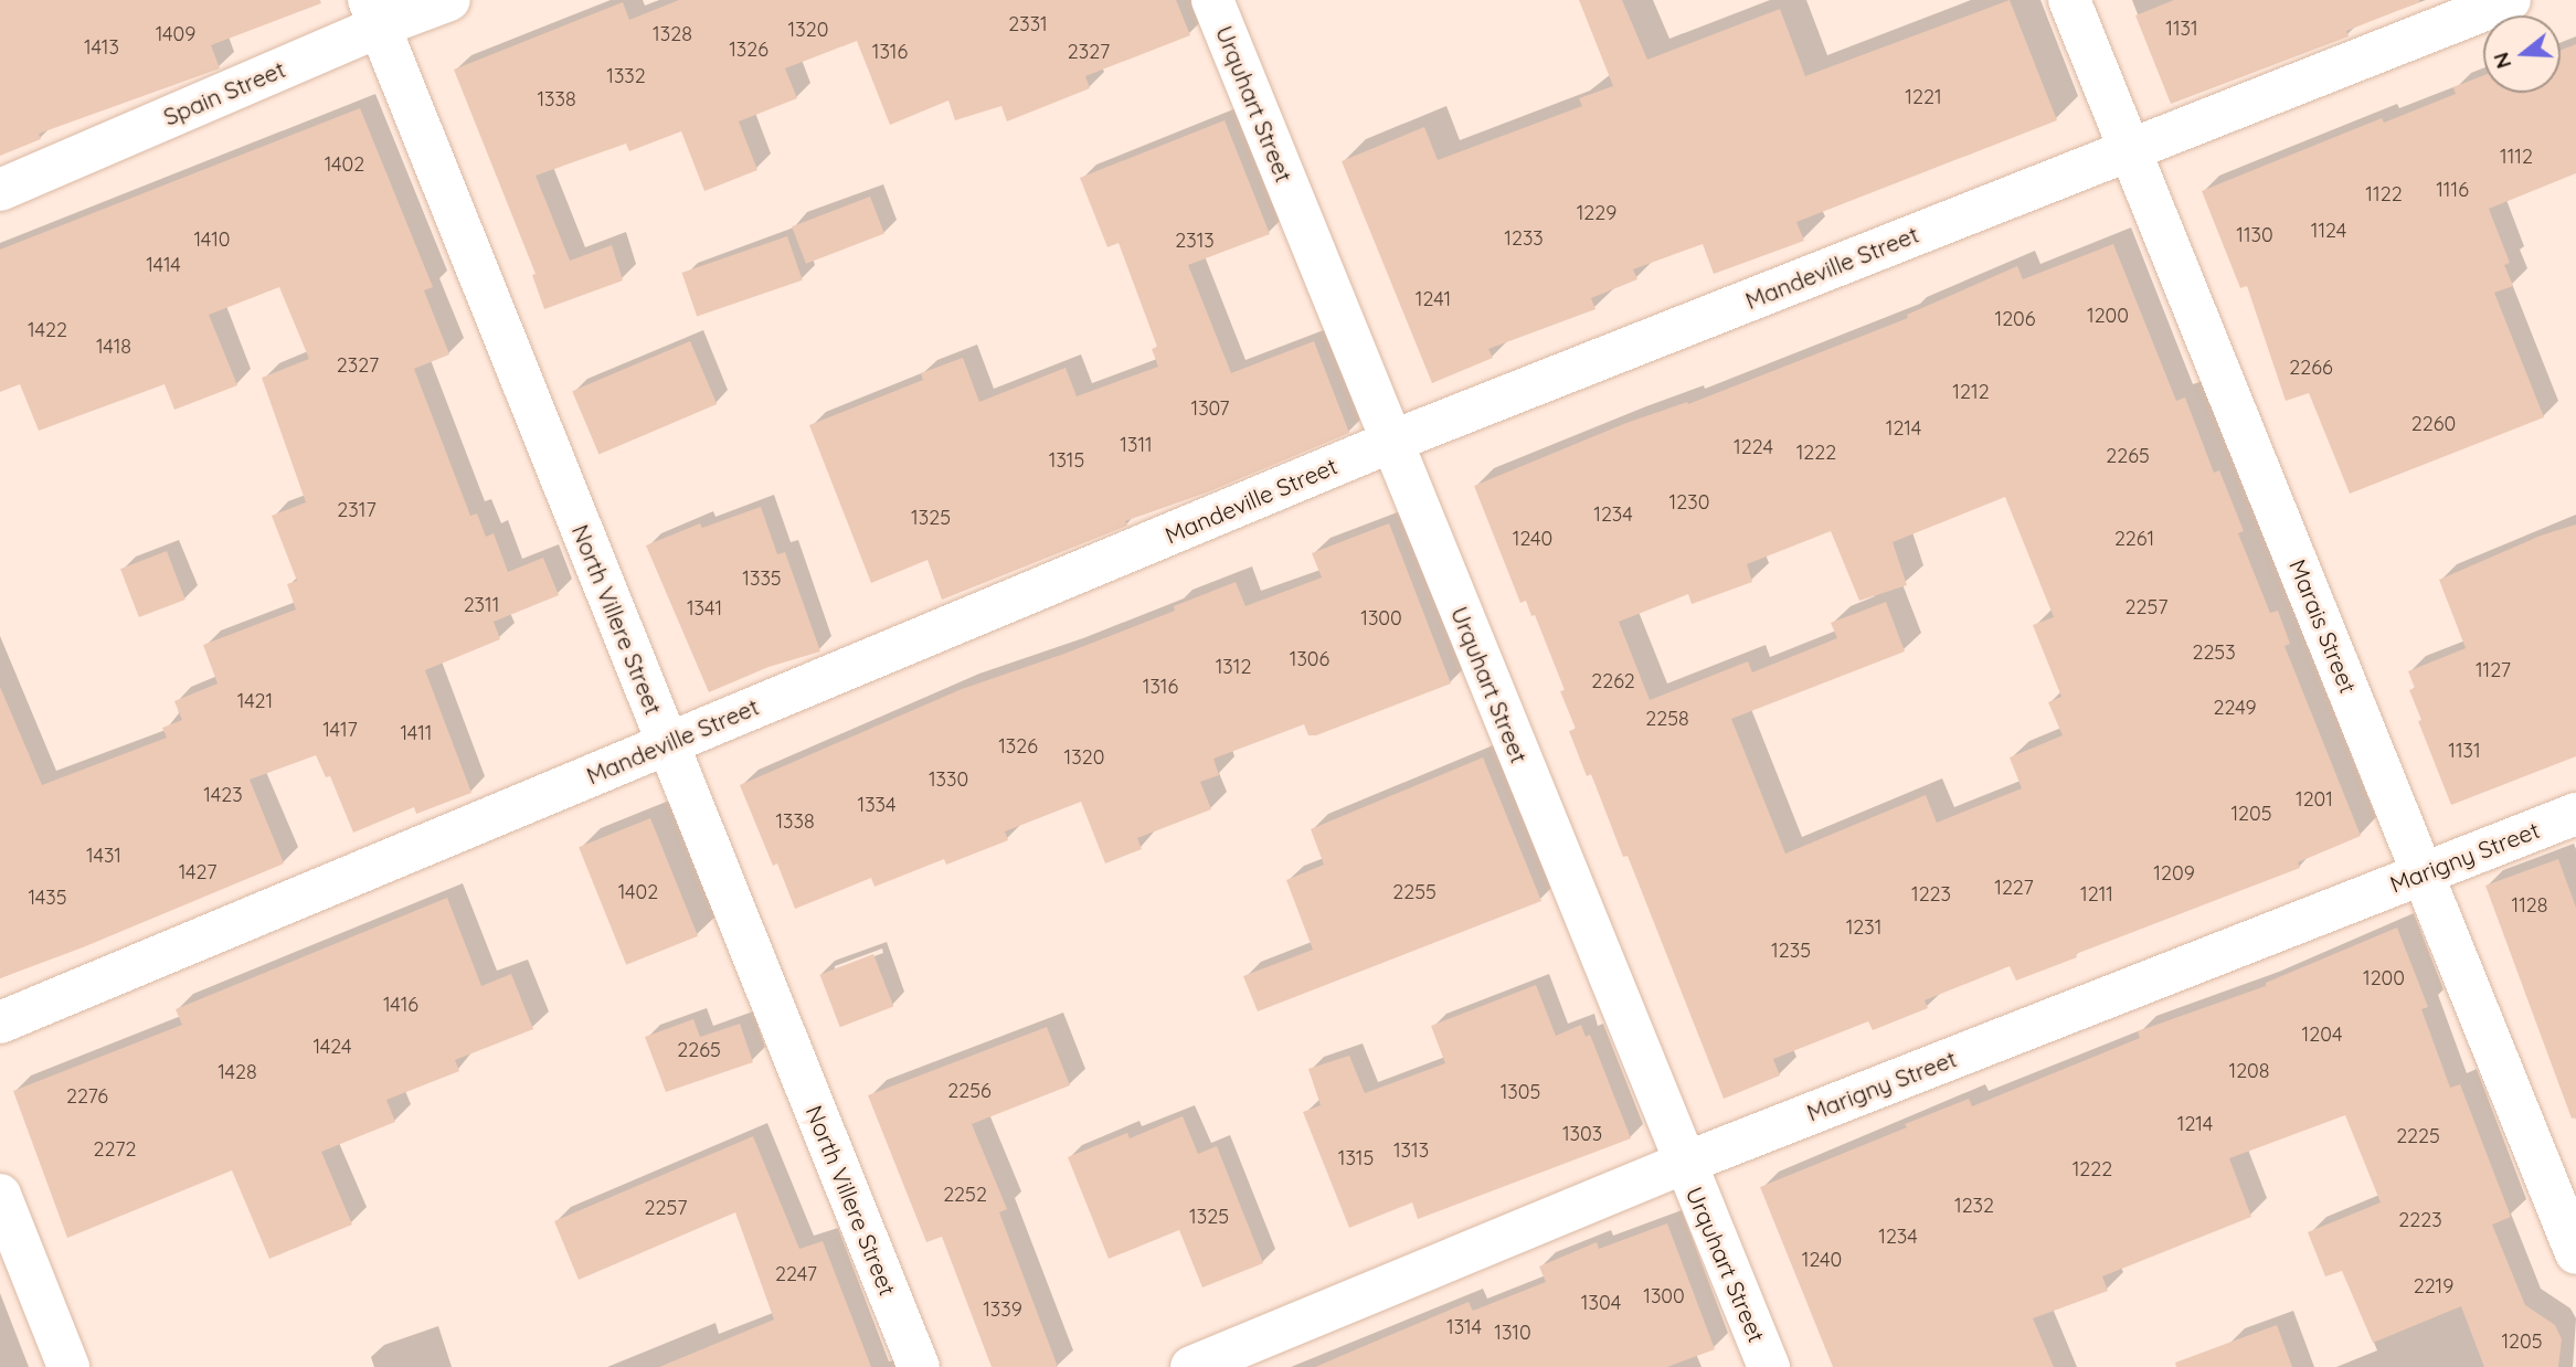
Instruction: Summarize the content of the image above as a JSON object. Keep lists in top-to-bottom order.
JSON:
{
  "streets": {
    "street": [
      "Spain Street",
      "Urquhart Street",
      "Mandeville Street",
      "North Villere Street",
      "Marais Street",
      "Marigny Street"
    ]
  },
  "crossings": [
    ["Spain Street", "North Villere Street"],
    ["Urquhart Street", "Mandeville Street"],
    ["Urquhart Street", "Marigny Street"],
    ["Mandeville Street", "North Villere Street"],
    ["Mandeville Street", "Marais Street"],
    ["Marais Street", "Marigny Street"]
  ],
  "house_numbers": [
    "2331",
    "1131",
    "1320",
    "1409",
    "1328",
    "1413",
    "1326",
    "1316",
    "2327",
    "1332",
    "1221",
    "1338",
    "1112",
    "1402",
    "1116",
    "1122",
    "1229",
    "1124",
    "1130",
    "1233",
    "1410",
    "2313",
    "1414",
    "1241",
    "1200",
    "1206",
    "1422",
    "1418",
    "2327",
    "2266",
    "1212",
    "1307",
    "2260",
    "1214",
    "1311",
    "1224",
    "1222",
    "2265",
    "1315",
    "1230",
    "2317",
    "1234",
    "1325",
    "1240",
    "2261",
    "1335",
    "2311",
    "2257",
    "1341",
    "1300",
    "2253",
    "1306",
    "1312",
    "1127",
    "2262",
    "1316",
    "1421",
    "2249",
    "2258",
    "1417",
    "1411",
    "1326",
    "1131",
    "1320",
    "1330",
    "1423",
    "1201",
    "1334",
    "1205",
    "1338",
    "1431",
    "1427",
    "1209",
    "1227",
    "1402",
    "2255",
    "1223",
    "1211",
    "1435",
    "1128",
    "1231",
    "1235",
    "1200",
    "1416",
    "1204",
    "1424",
    "2265",
    "1208",
    "1428",
    "2256",
    "1305",
    "2276",
    "1214",
    "1303",
    "2225",
    "2272",
    "1313",
    "1315",
    "1222",
    "2252",
    "1232",
    "2257",
    "1325",
    "2223",
    "1234",
    "1240",
    "2247",
    "2219",
    "1300",
    "1304",
    "1339",
    "1314",
    "1310",
    "1205"
  ],
  "north": "left"
}
